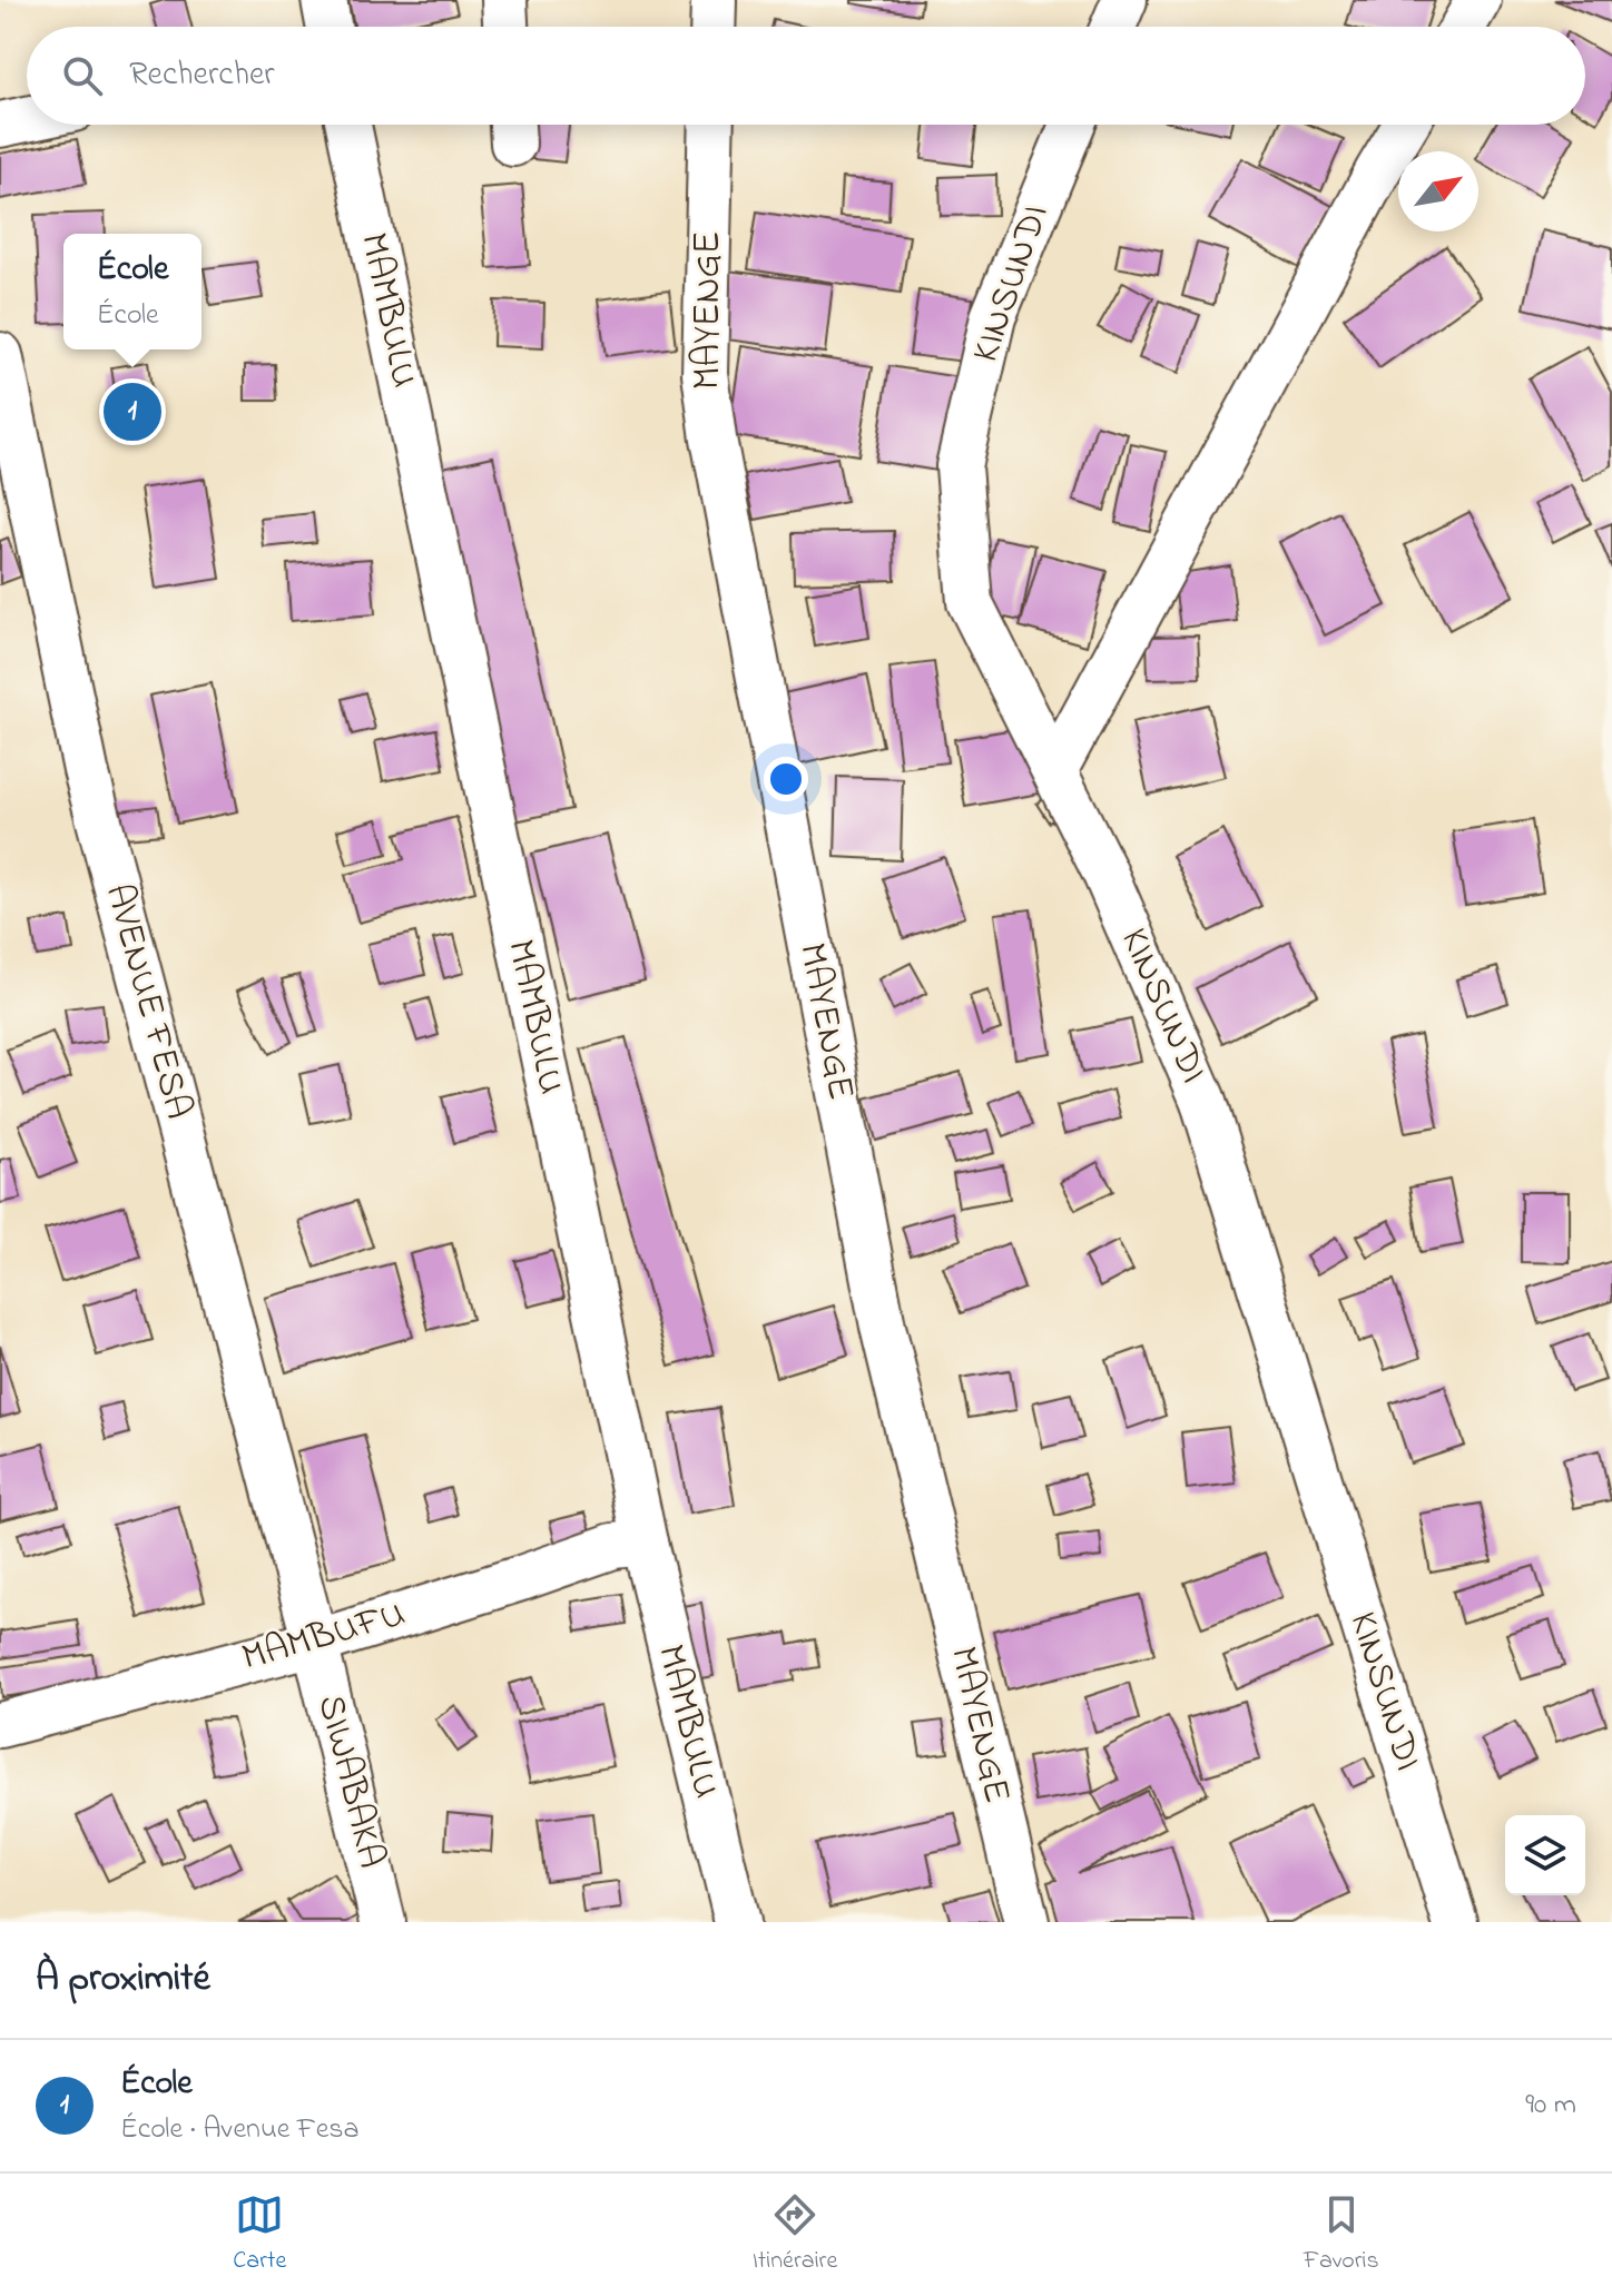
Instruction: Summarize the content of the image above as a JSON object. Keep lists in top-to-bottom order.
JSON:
{
  "streets": {
    "street": [
      "KINSUNDI",
      "MAMBULU",
      "MAYENGE",
      "AVENUE FESA",
      "MAMBUFU",
      "SIWABAKA"
    ]
  },
  "crossings": [
    ["MAMBULU", "MAMBUFU"],
    ["AVENUE FESA", "MAMBUFU"],
    ["AVENUE FESA", "SIWABAKA"],
    ["MAMBUFU", "SIWABAKA"]
  ],
  "north": "top right",
  "page": {
    "search": "Rechercher",
    "popup": ["École", "École"],
    "pins": "1",
    "heading": "À proximité",
    "list": [
      {
        "mark": "1",
        "name": "École",
        "note": "École · Avenue Fesa",
        "value": "90 m"
      }
    ],
    "nav": ["Carte", "Itinéraire", "Favoris"]
  }
}
